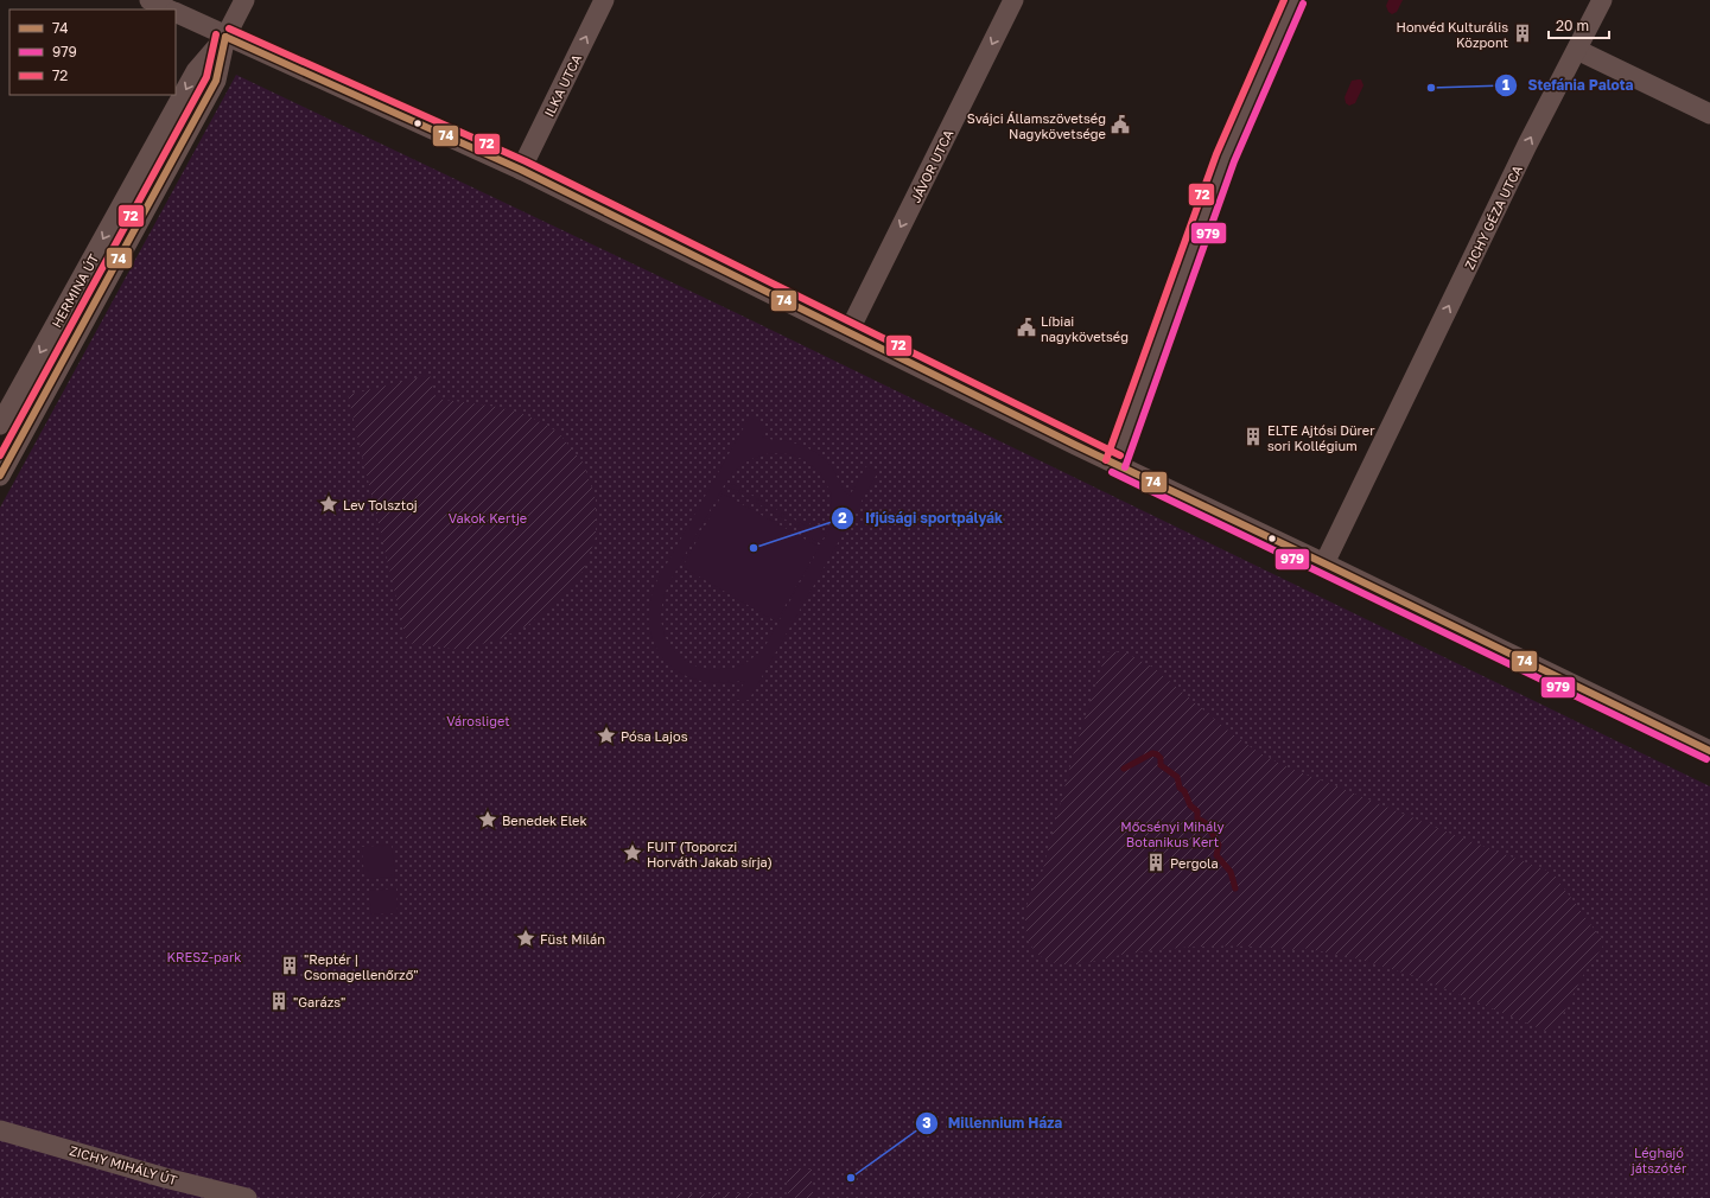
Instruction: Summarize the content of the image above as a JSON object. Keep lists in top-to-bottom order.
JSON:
{
  "streets": {
    "street": [
      "ILKA UTCA",
      "JÁVOR UTCA",
      "ZICHY GÉZA UTCA",
      "HERMINA ÚT",
      "ZICHY MIHÁLY ÚT"
    ]
  },
  "one_way": ["ILKA UTCA", "JÁVOR UTCA", "ZICHY GÉZA UTCA"],
  "parks": [
    "Vakok Kertje",
    "Városliget",
    "Mőcsényi Mihály Botanikus Kert",
    "KRESZ-park",
    "Léghajó játszótér"
  ],
  "places": {
    "building": [
      "Honvéd Kulturális Központ",
      "ELTE Ajtósi Dürer sori Kollégium",
      "Pergola",
      "\"Reptér | Csomagellenőrző\"",
      "\"Garázs\""
    ],
    "other": ["Stefánia Palota", "Ifjúsági sportpályák", "Millennium Háza"],
    "public building": ["Svájci Államszövetség Nagykövetsége", "Líbiai nagykövetség"],
    "place": [
      "Lev Tolsztoj",
      "Pósa Lajos",
      "Benedek Elek",
      "FUIT (Toporczi Horváth Jakab sírja)",
      "Füst Milán"
    ]
  },
  "lines": ["transit line 72", "transit line 979", "transit line 74"],
  "legend": ["74", "979", "72"],
  "scale_bar": "20 m"
}
